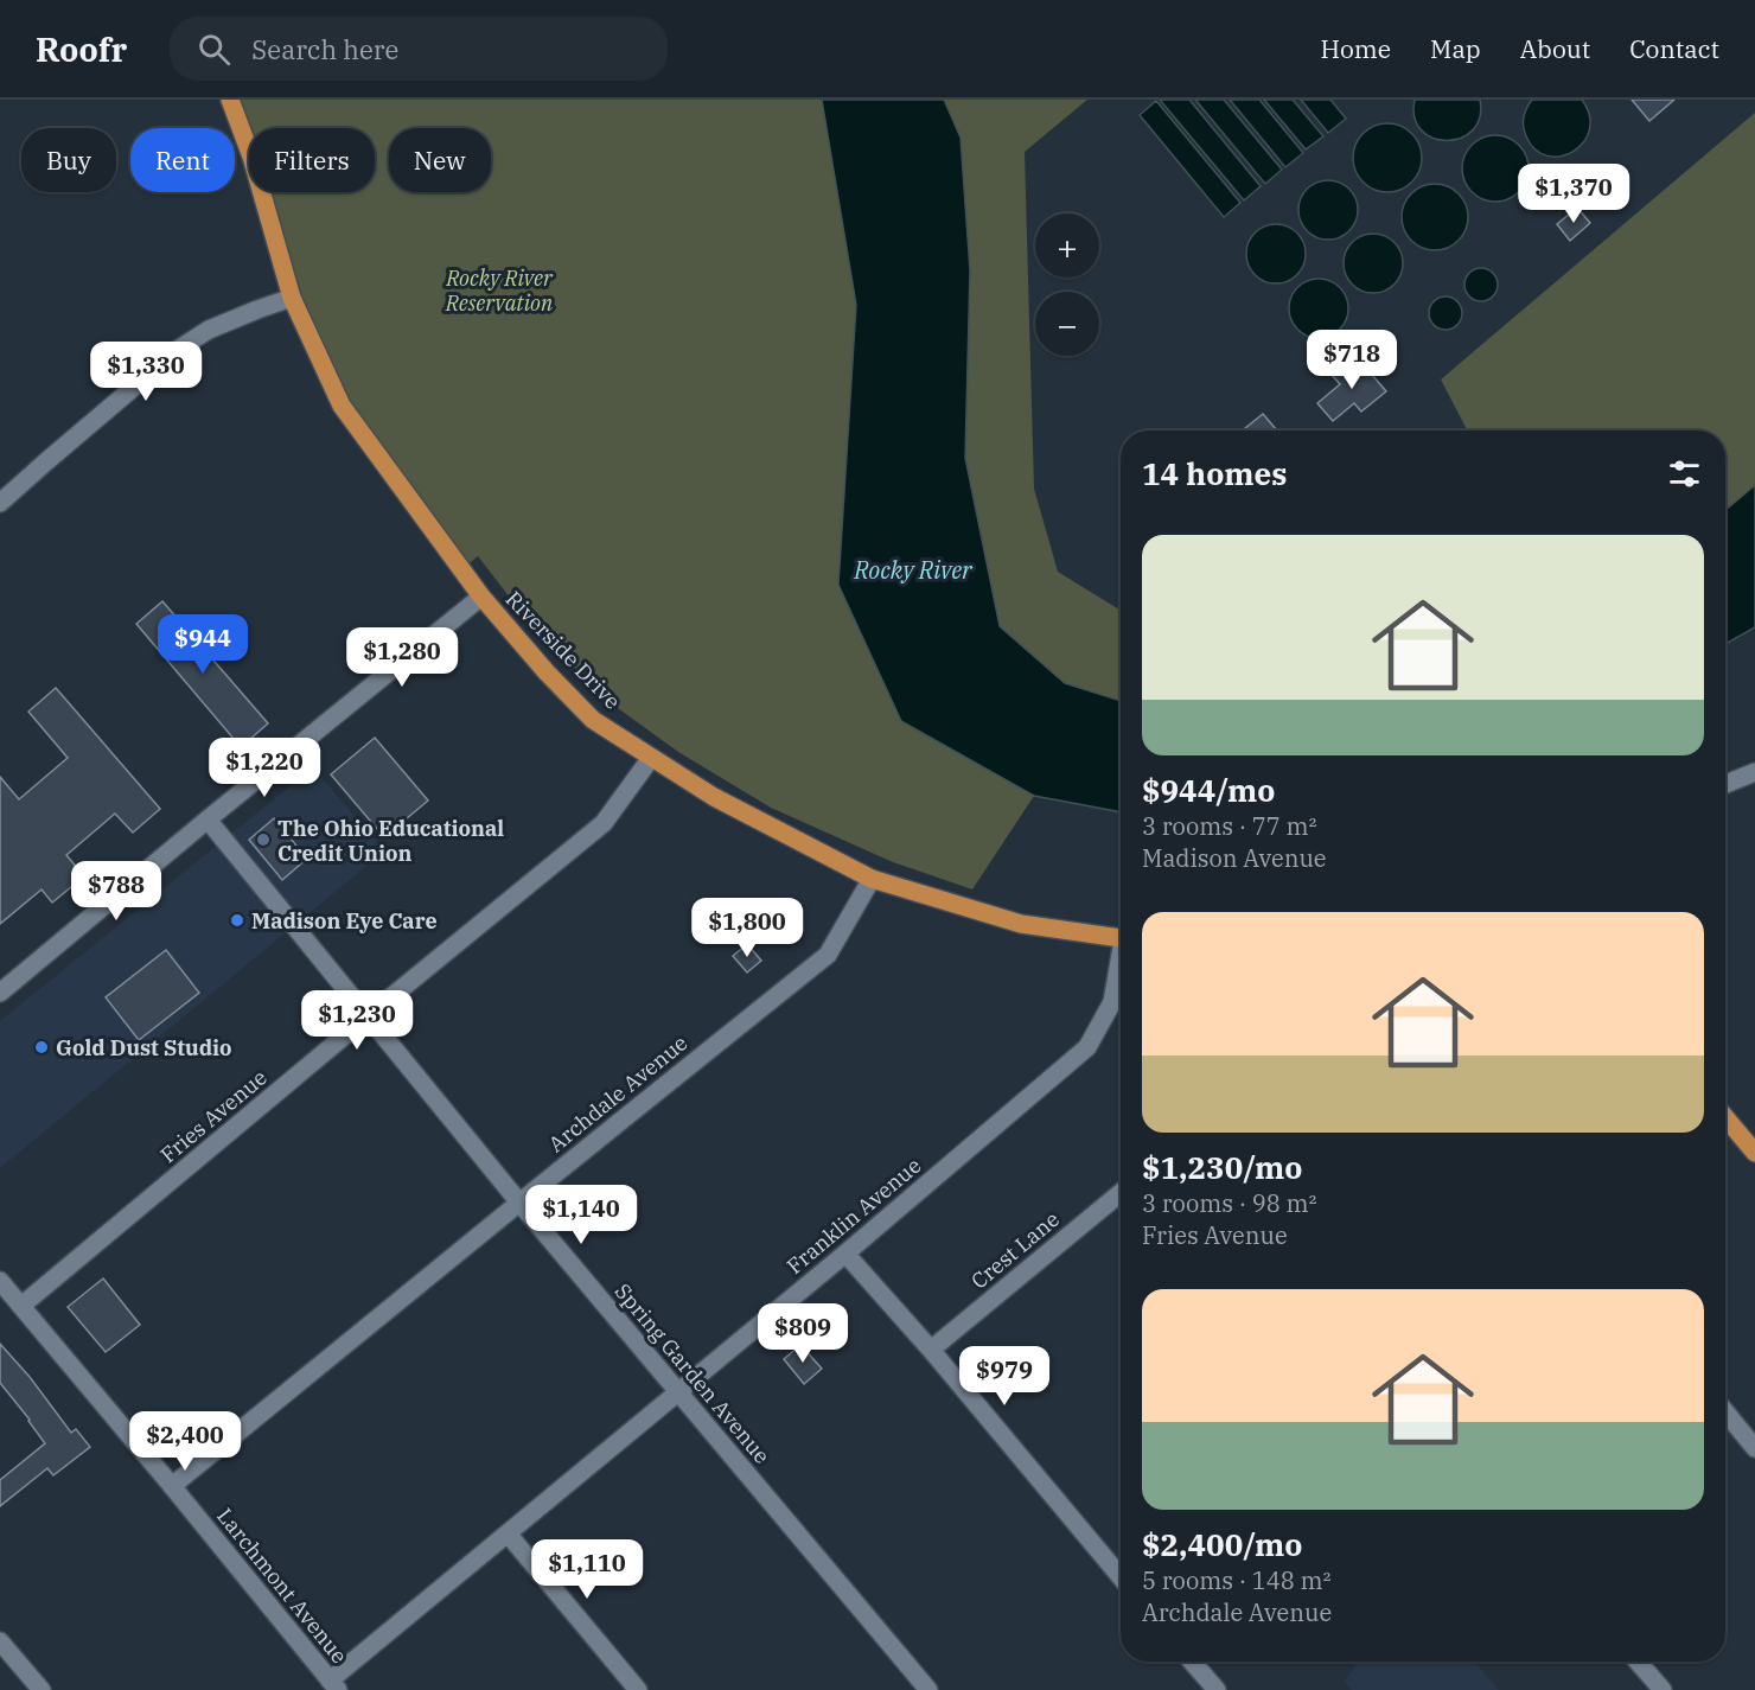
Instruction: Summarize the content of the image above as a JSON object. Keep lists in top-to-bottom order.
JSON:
{
  "streets": {
    "main road": ["Riverside Drive"],
    "street": [
      "Archdale Avenue",
      "Fries Avenue",
      "Franklin Avenue",
      "Crest Lane",
      "Spring Garden Avenue",
      "Larchmont Avenue"
    ]
  },
  "crossings": [
    ["Riverside Drive", "Archdale Avenue"],
    ["Riverside Drive", "Fries Avenue"],
    ["Archdale Avenue", "Spring Garden Avenue"],
    ["Archdale Avenue", "Larchmont Avenue"],
    ["Fries Avenue", "Spring Garden Avenue"],
    ["Fries Avenue", "Larchmont Avenue"],
    ["Franklin Avenue", "Spring Garden Avenue"],
    ["Franklin Avenue", "Larchmont Avenue"]
  ],
  "water": ["Rocky River"],
  "parks": ["Rocky River Reservation"],
  "places": ["The Ohio Educational Credit Union", "Madison Eye Care", "Gold Dust Studio"],
  "page": {
    "header": "Roofr",
    "search": "Search here",
    "nav": [
      "Home",
      "Map",
      "About",
      "Contact"
    ],
    "chip": [
      "Buy",
      "Rent",
      "Filters",
      "New"
    ],
    "price": [
      "$1,370",
      "$718",
      "$1,330",
      "$944",
      "$1,280",
      "$1,220",
      "$788",
      "$1,800",
      "$1,230",
      "$1,140",
      "$809",
      "$979",
      "$2,400",
      "$1,110"
    ],
    "map_buttons": ["+", "−"],
    "heading": "14 homes",
    "list": [
      {
        "name": "$944/mo",
        "note": "3 rooms · 77 m² · Madison Avenue"
      },
      {
        "name": "$1,230/mo",
        "note": "3 rooms · 98 m² · Fries Avenue"
      },
      {
        "name": "$2,400/mo",
        "note": "5 rooms · 148 m² · Archdale Avenue"
      }
    ]
  }
}
